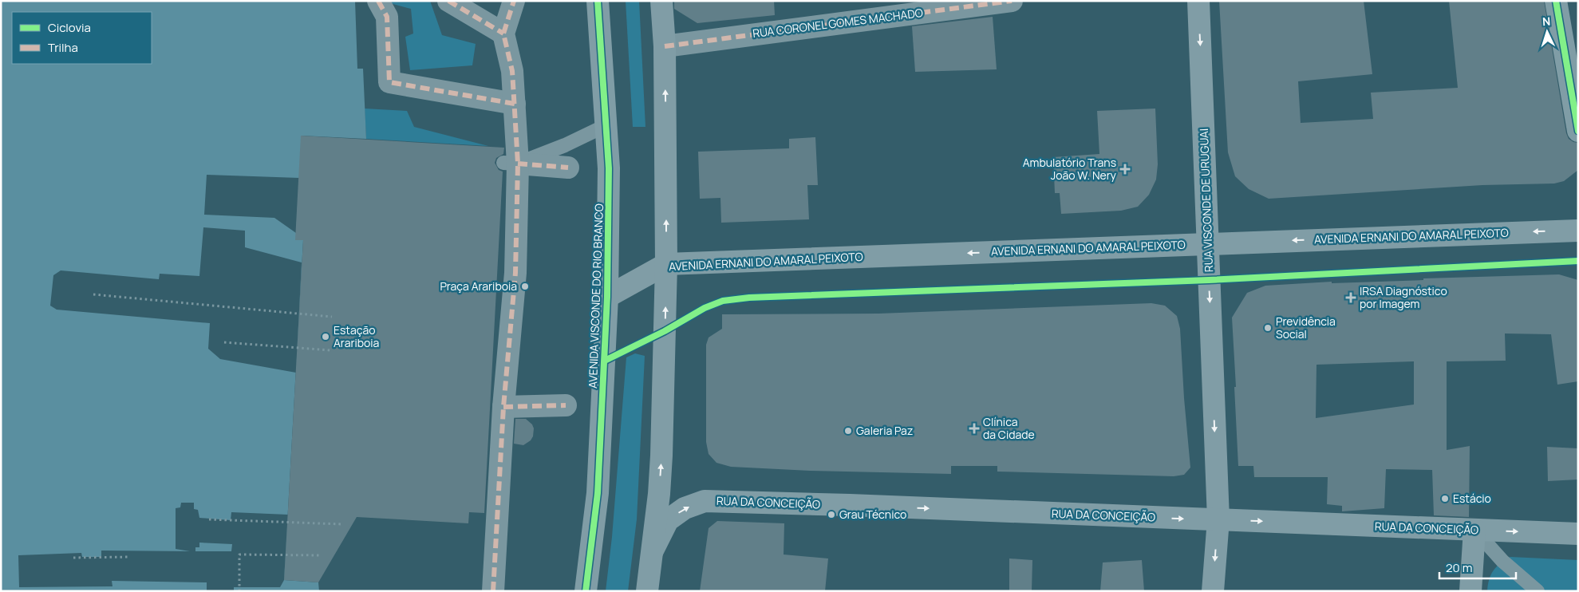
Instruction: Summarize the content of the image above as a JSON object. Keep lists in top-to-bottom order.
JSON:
{
  "streets": {
    "main road": [
      "RUA VISCONDE DE URUGUAI",
      "AVENIDA ERNANI DO AMARAL PEIXOTO",
      "AVENIDA VISCONDE DO RIO BRANCO",
      "RUA DA CONCEIÇÃO"
    ],
    "street": ["RUA CORONEL GOMES MACHADO"]
  },
  "crossings": [
    ["RUA VISCONDE DE URUGUAI", "AVENIDA ERNANI DO AMARAL PEIXOTO"],
    ["RUA VISCONDE DE URUGUAI", "RUA DA CONCEIÇÃO"],
    ["AVENIDA ERNANI DO AMARAL PEIXOTO", "AVENIDA VISCONDE DO RIO BRANCO"]
  ],
  "one_way": ["RUA VISCONDE DE URUGUAI", "AVENIDA ERNANI DO AMARAL PEIXOTO", "RUA DA CONCEIÇÃO"],
  "places": {
    "health": ["Ambulatório Trans João W. Nery", "IRSA Diagnóstico por Imagem", "Clínica da Cidade"],
    "other": [
      "Praça Arariboia",
      "Previdência Social",
      "Estação Arariboia",
      "Galeria Paz",
      "Estácio",
      "Grau Técnico"
    ]
  },
  "legend": ["Ciclovia", "Trilha"],
  "scale_bar": "20 m",
  "north": "top"
}
